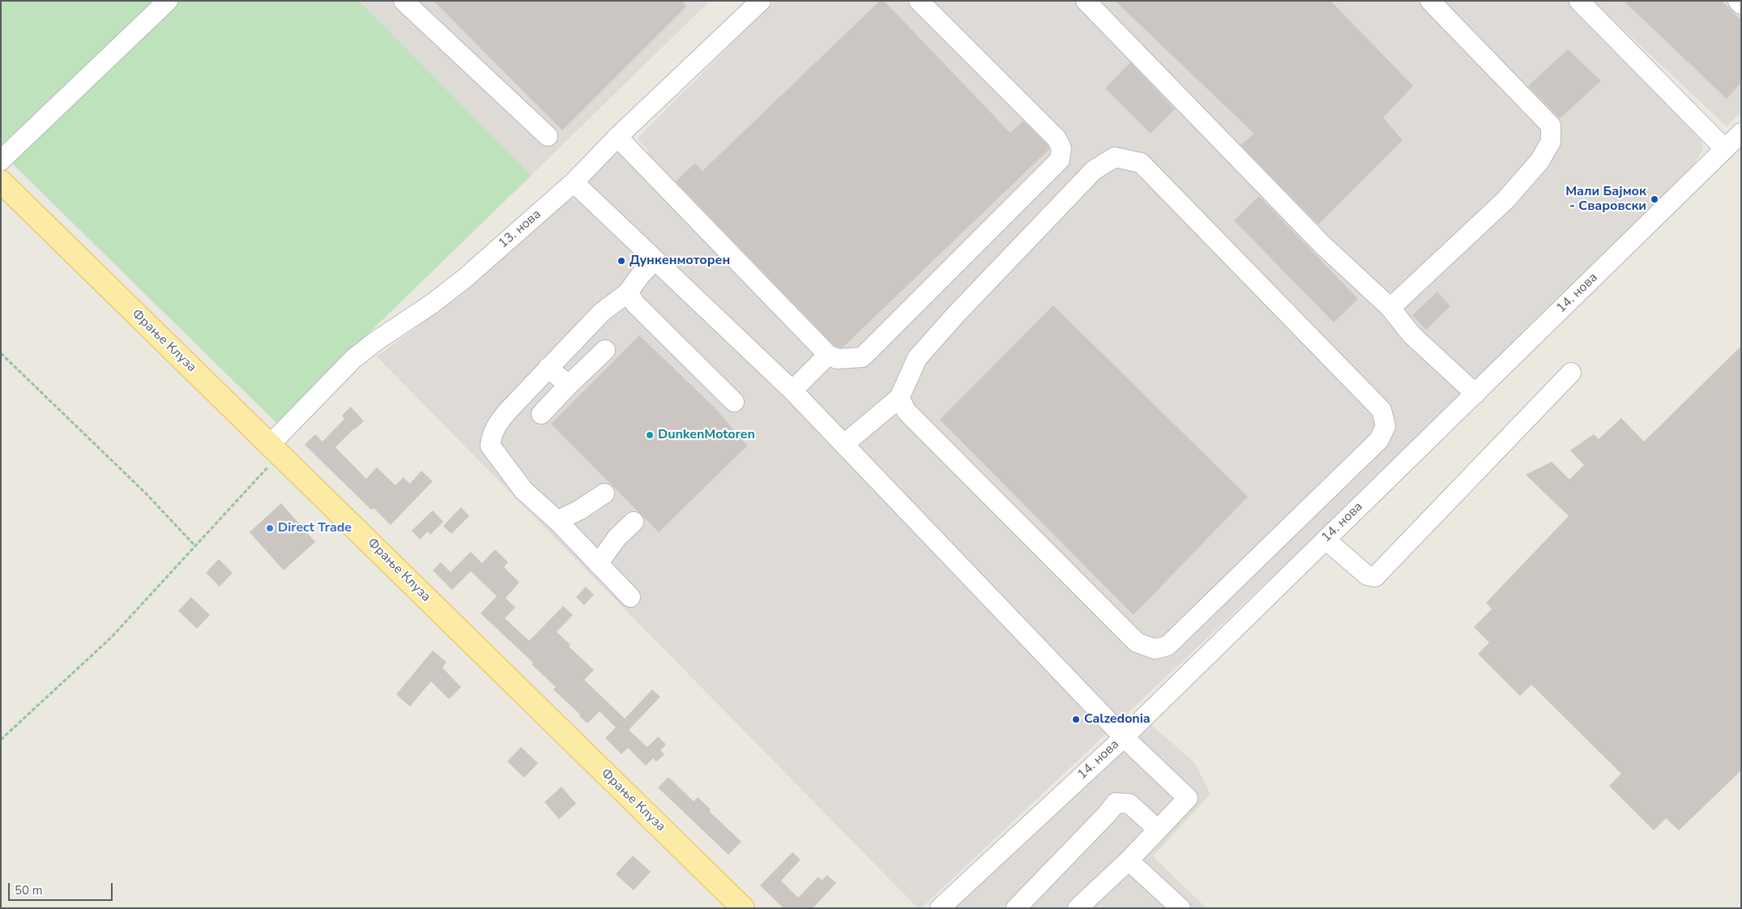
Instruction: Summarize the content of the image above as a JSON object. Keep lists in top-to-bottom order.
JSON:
{
  "streets": {
    "main road": ["Фрање Клуза"],
    "lane": ["13. нова", "14. нова"]
  },
  "crossings": [
    ["13. нова", "Фрање Клуза"]
  ],
  "places": [
    "Мали Бајмок - Сваровски",
    "Дункенмоторен",
    "DunkenMotoren",
    "Direct Trade",
    "Calzedonia"
  ],
  "scale_bar": "50 m"
}
